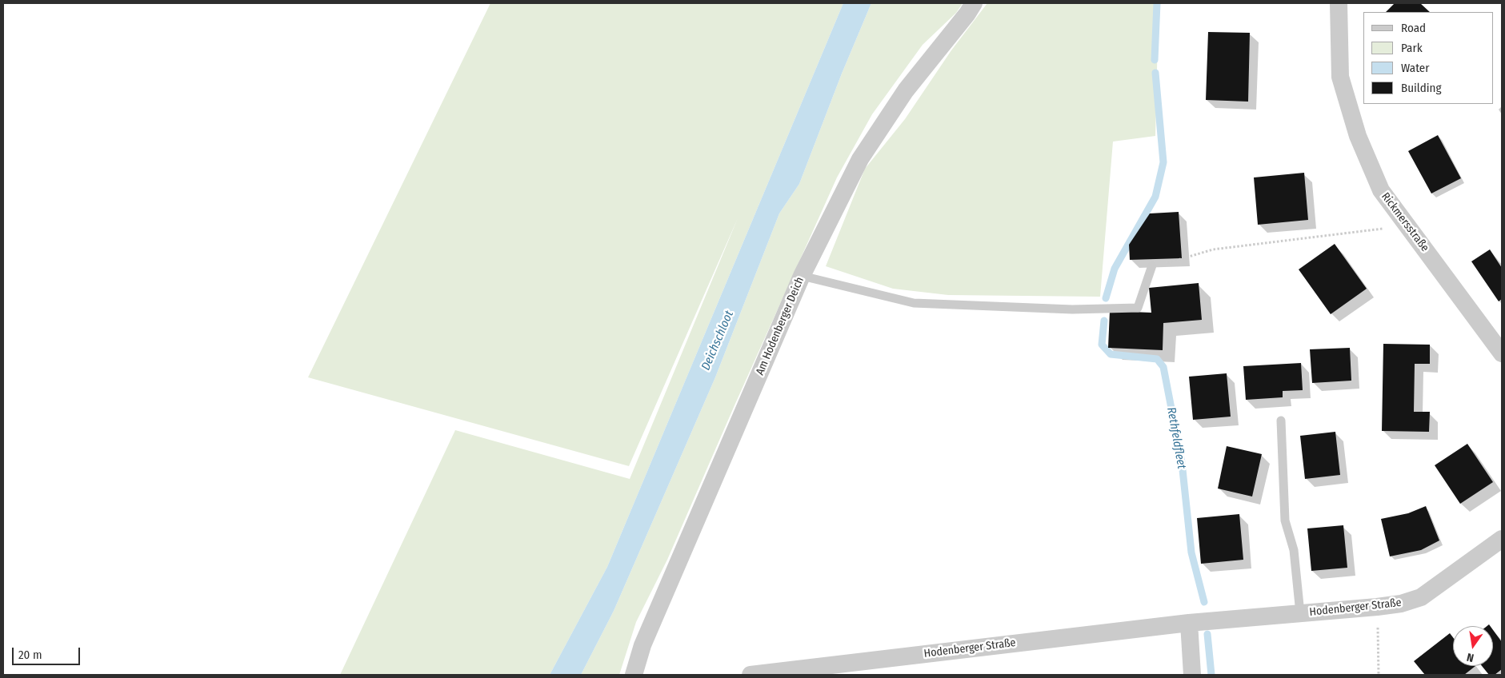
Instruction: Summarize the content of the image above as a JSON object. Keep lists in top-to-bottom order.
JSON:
{
  "streets": {
    "street": ["Rickmersstraße", "Am Hodenberger Deich", "Hodenberger Straße"]
  },
  "water": ["Deichschloot", "Rethfeldfleet"],
  "legend": [
    "Road",
    "Park",
    "Water",
    "Building"
  ],
  "scale_bar": "20 m",
  "north": "bottom"
}
